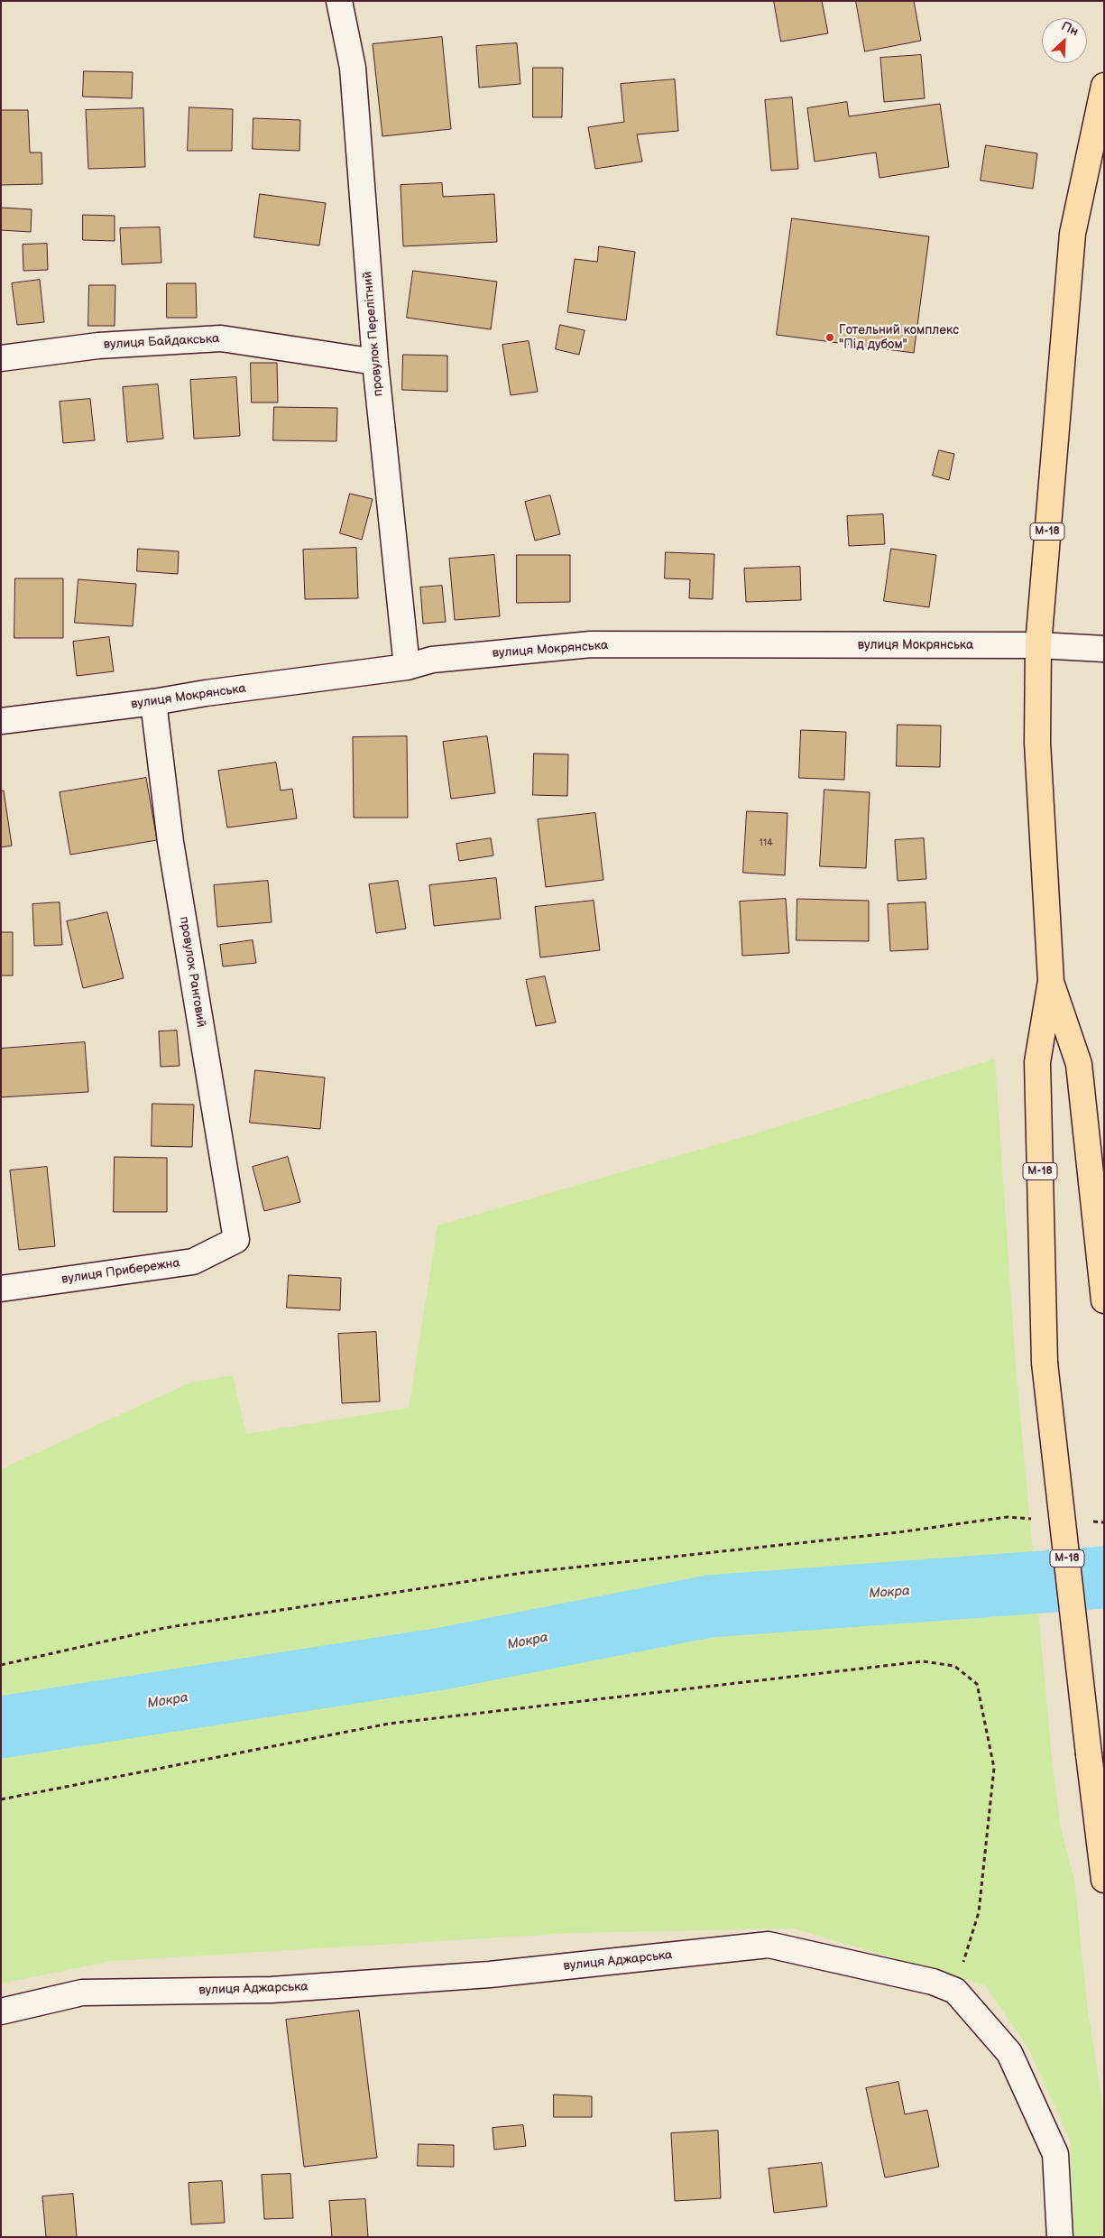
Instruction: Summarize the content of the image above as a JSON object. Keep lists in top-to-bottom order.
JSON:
{
  "streets": {
    "highway": ["М-18"],
    "street": [
      "провулок Перелітний",
      "вулиця Байдакська",
      "вулиця Мокрянська",
      "провулок Ранговий",
      "вулиця Прибережна",
      "вулиця Аджарська"
    ]
  },
  "crossings": [
    ["провулок Перелітний", "вулиця Байдакська"],
    ["провулок Перелітний", "вулиця Мокрянська"],
    ["М-18", "вулиця Мокрянська"],
    ["вулиця Мокрянська", "провулок Ранговий"],
    ["провулок Ранговий", "вулиця Прибережна"]
  ],
  "water": ["Мокра"],
  "places": ["Готельний комплекс \"Під дубом\""],
  "house_numbers": ["114"],
  "north": "top right"
}
